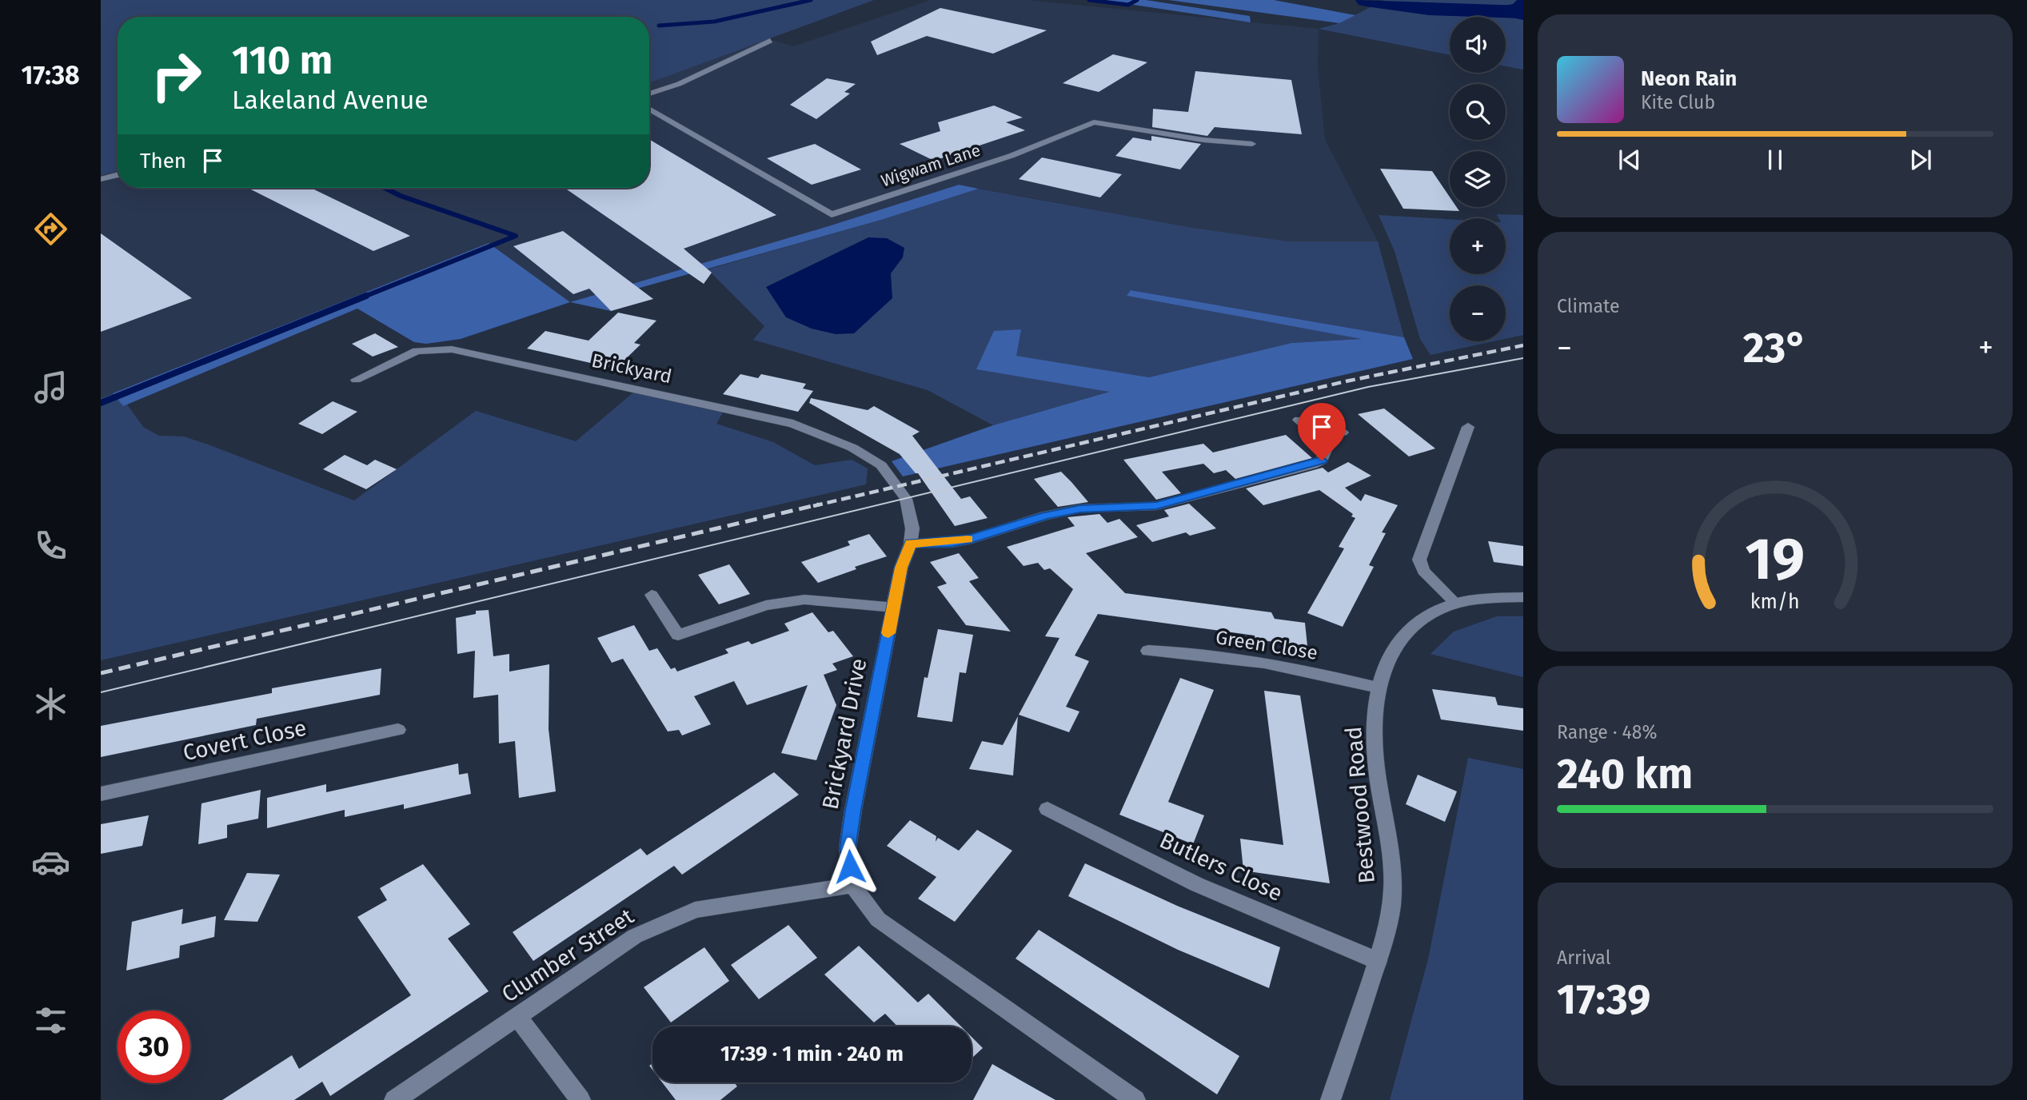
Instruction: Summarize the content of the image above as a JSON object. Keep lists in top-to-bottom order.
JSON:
{
  "streets": {
    "street": [
      "Wigwam Lane",
      "Brickyard",
      "Green Close",
      "Brickyard Drive",
      "Covert Close",
      "Bestwood Road",
      "Butlers Close",
      "Clumber Street"
    ]
  },
  "crossings": [
    ["Brickyard", "Brickyard Drive"],
    ["Green Close", "Bestwood Road"],
    ["Brickyard Drive", "Clumber Street"],
    ["Bestwood Road", "Butlers Close"]
  ],
  "page": {
    "tabs": "17:38",
    "map_buttons": ["+", "−"],
    "turn": ["110 m", "Lakeland Avenue"],
    "song": ["Neon Rain", "Kite Club"],
    "then": "Then",
    "tile": [
      "Climate",
      ["Range · 48%", "240 km"],
      ["Arrival", "17:39"]
    ],
    "heat": ["−", "23°", "+"],
    "limit": "30",
    "trip": "17:39 · 1 min · 240 m",
    "gauge": ["19", "km/h"]
  }
}
